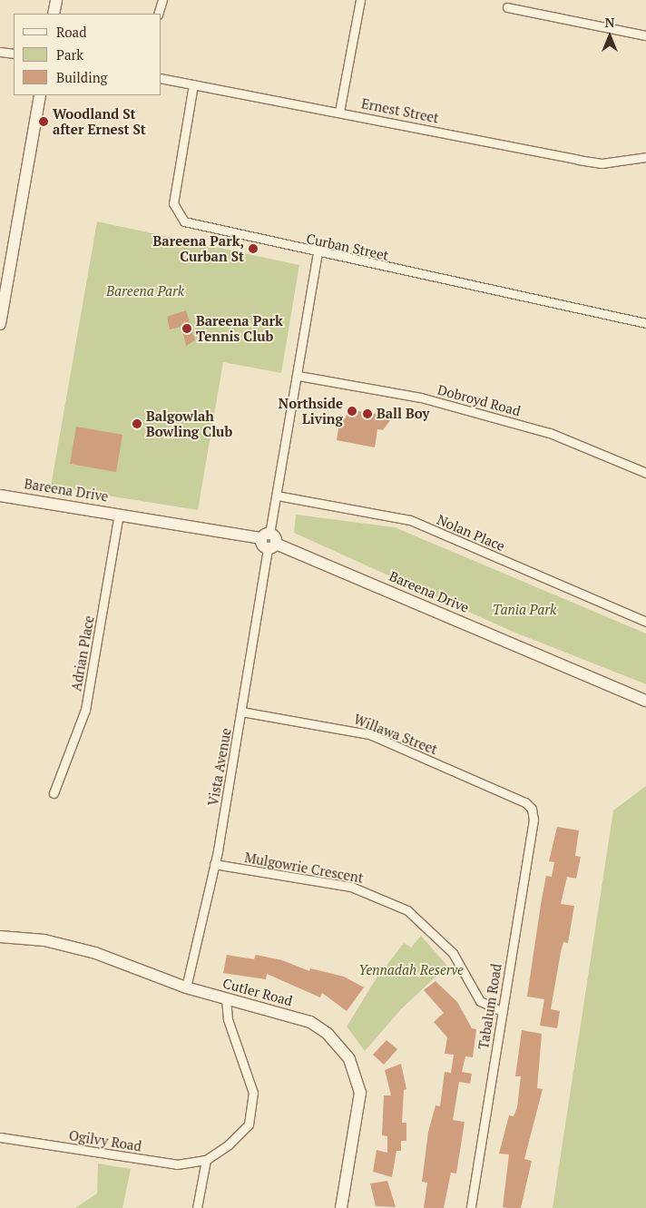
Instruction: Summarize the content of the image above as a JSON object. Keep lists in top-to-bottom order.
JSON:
{
  "streets": {
    "street": [
      "Ernest Street",
      "Curban Street",
      "Dobroyd Road",
      "Bareena Drive",
      "Nolan Place",
      "Adrian Place",
      "Willawa Street",
      "Vista Avenue",
      "Mulgowrie Crescent",
      "Cutler Road",
      "Tabalum Road",
      "Ogilvy Road"
    ]
  },
  "crossings": [
    ["Ernest Street", "Curban Street"],
    ["Curban Street", "Vista Avenue"],
    ["Dobroyd Road", "Vista Avenue"],
    ["Bareena Drive", "Adrian Place"],
    ["Bareena Drive", "Vista Avenue"],
    ["Nolan Place", "Vista Avenue"],
    ["Willawa Street", "Vista Avenue"],
    ["Willawa Street", "Tabalum Road"],
    ["Vista Avenue", "Mulgowrie Crescent"],
    ["Vista Avenue", "Cutler Road"],
    ["Mulgowrie Crescent", "Tabalum Road"]
  ],
  "parks": ["Bareena Park", "Tania Park", "Yennadah Reserve"],
  "places": [
    "Woodland St after Ernest St",
    "Bareena Park, Curban St",
    "Bareena Park Tennis Club",
    "Northside Living",
    "Ball Boy",
    "Balgowlah Bowling Club"
  ],
  "legend": ["Road", "Park", "Building"],
  "north": "top"
}
